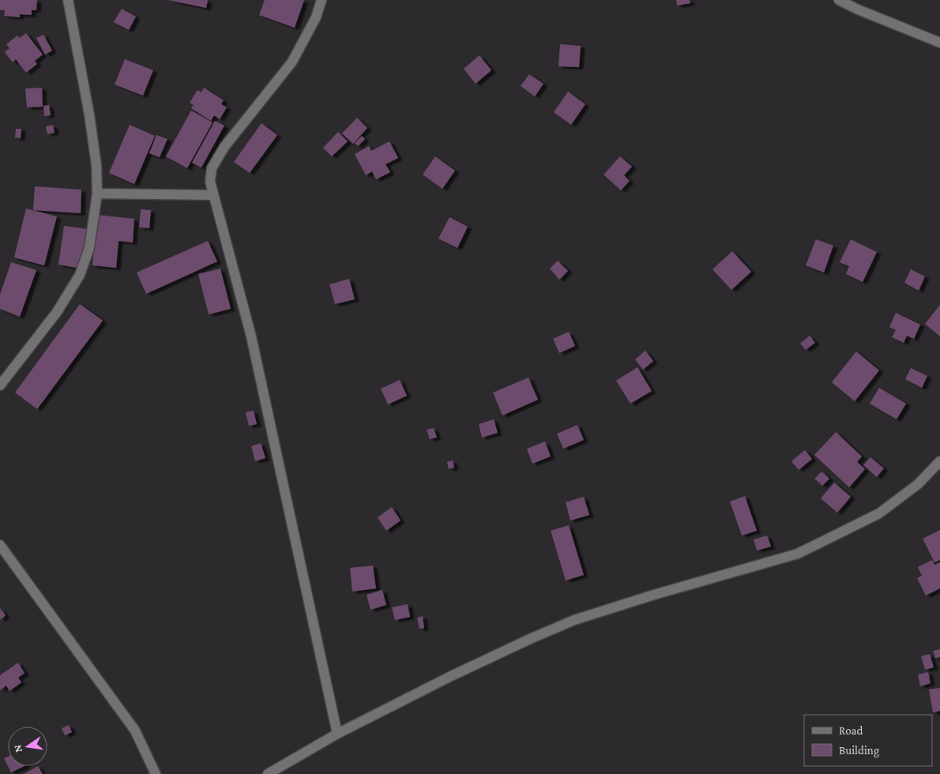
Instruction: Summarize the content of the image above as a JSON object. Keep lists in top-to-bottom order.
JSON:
{
  "legend": ["Road", "Building"],
  "north": "left"
}
